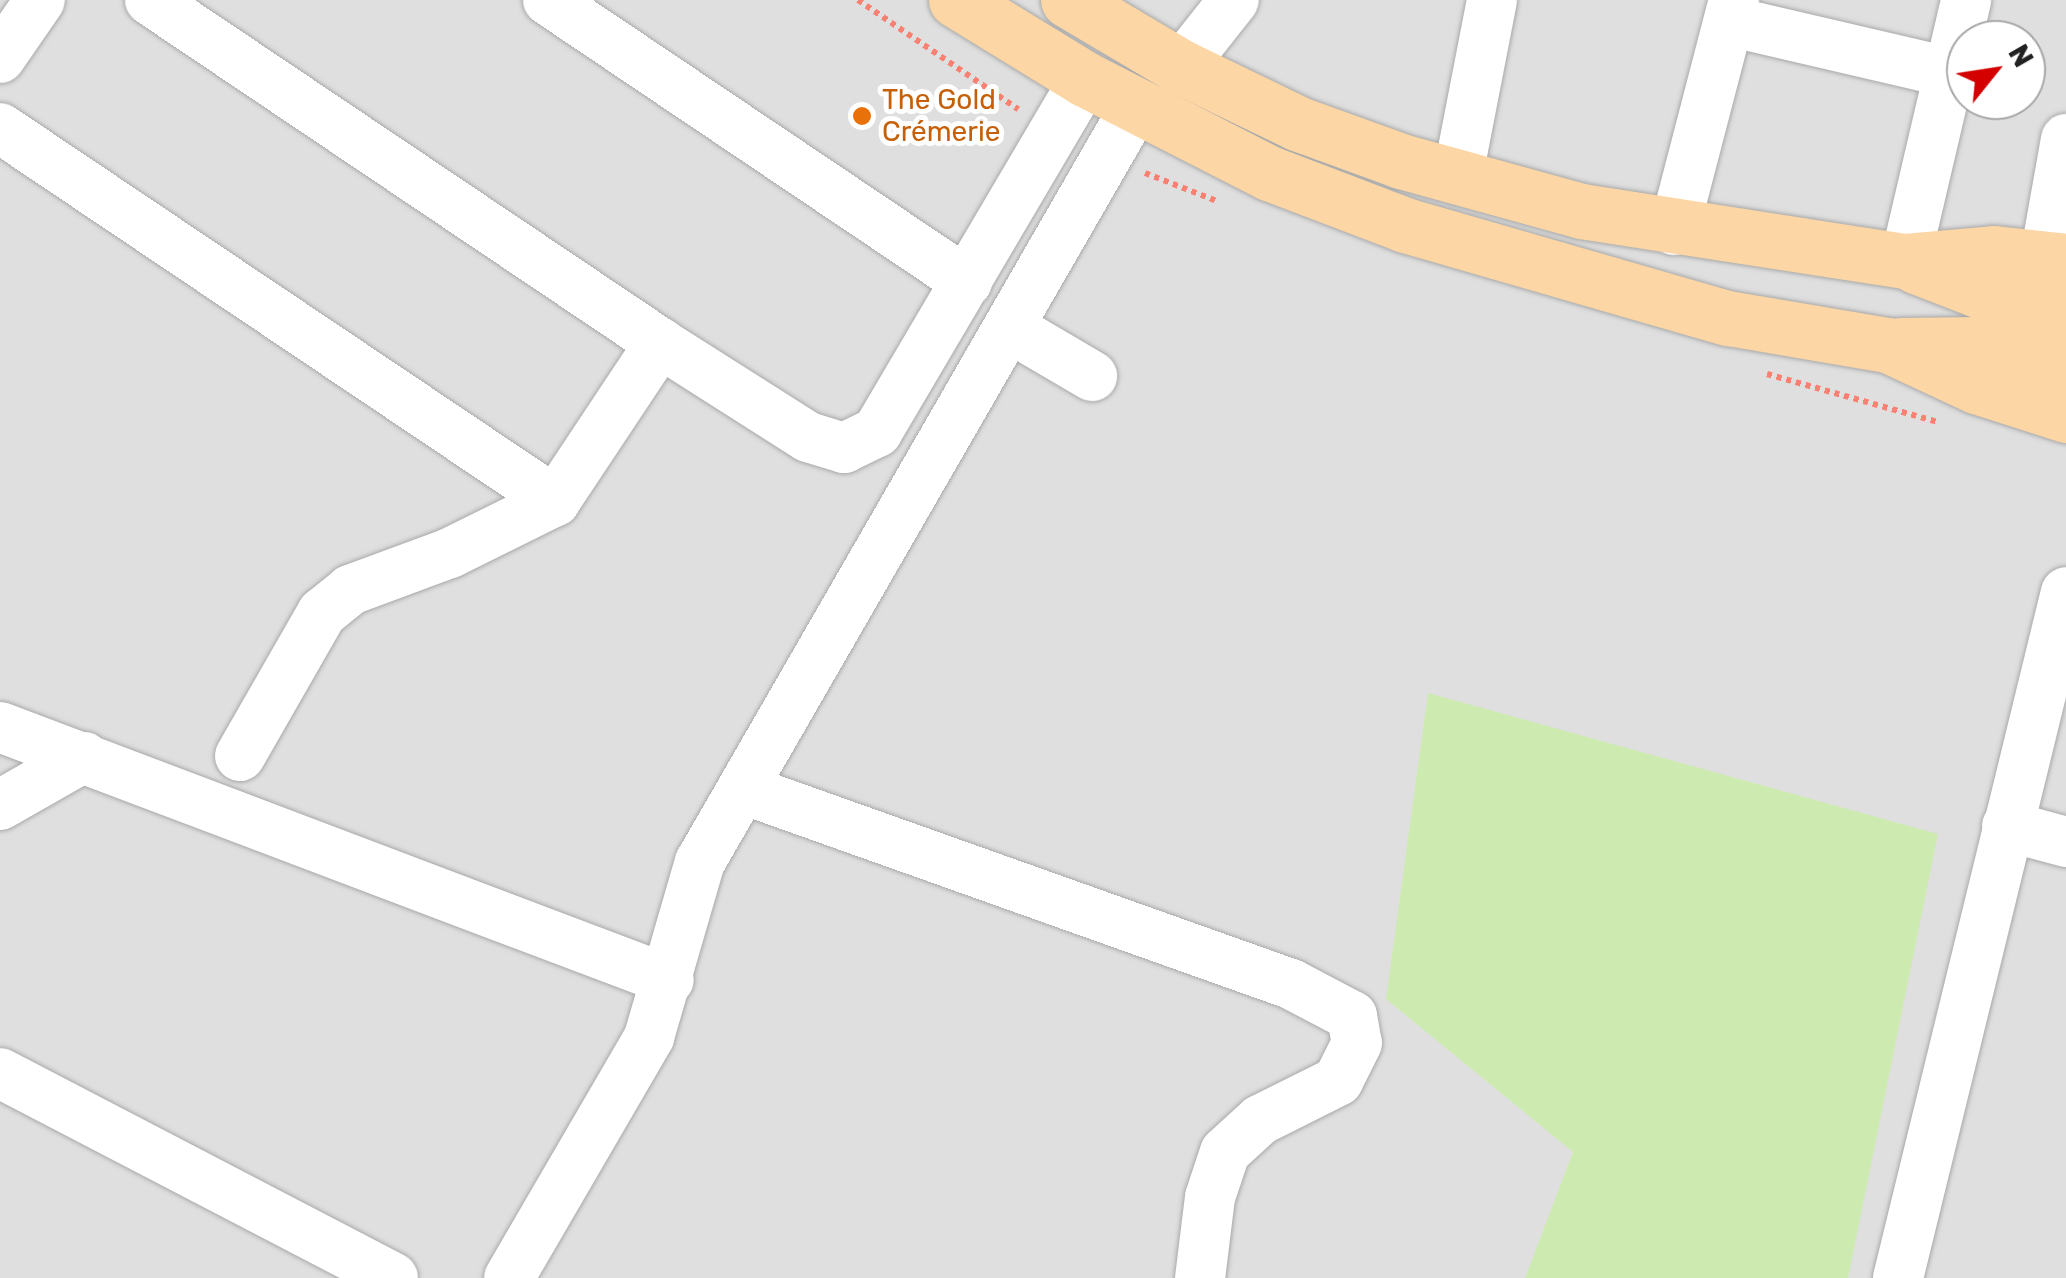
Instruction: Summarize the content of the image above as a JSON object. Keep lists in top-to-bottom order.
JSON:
{
  "places": ["The Gold Crémerie"],
  "north": "top right"
}
